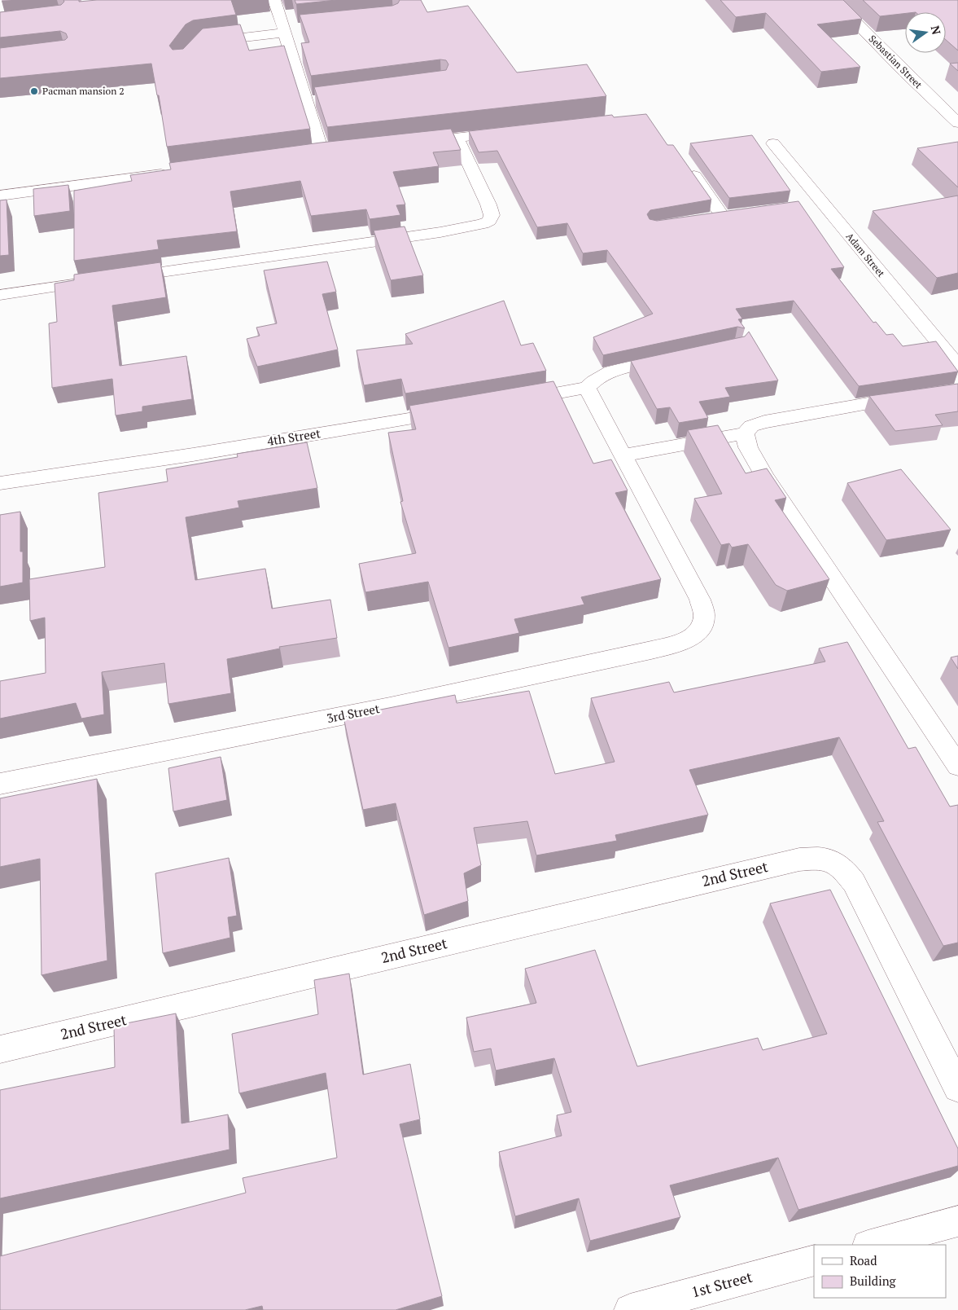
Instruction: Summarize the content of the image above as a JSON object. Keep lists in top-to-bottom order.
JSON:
{
  "streets": {
    "street": [
      "Sebastian Street",
      "Adam Street",
      "4th Street",
      "3rd Street",
      "2nd Street",
      "1st Street"
    ]
  },
  "places": ["Pacman mansion 2"],
  "legend": ["Road", "Building"],
  "north": "right"
}
